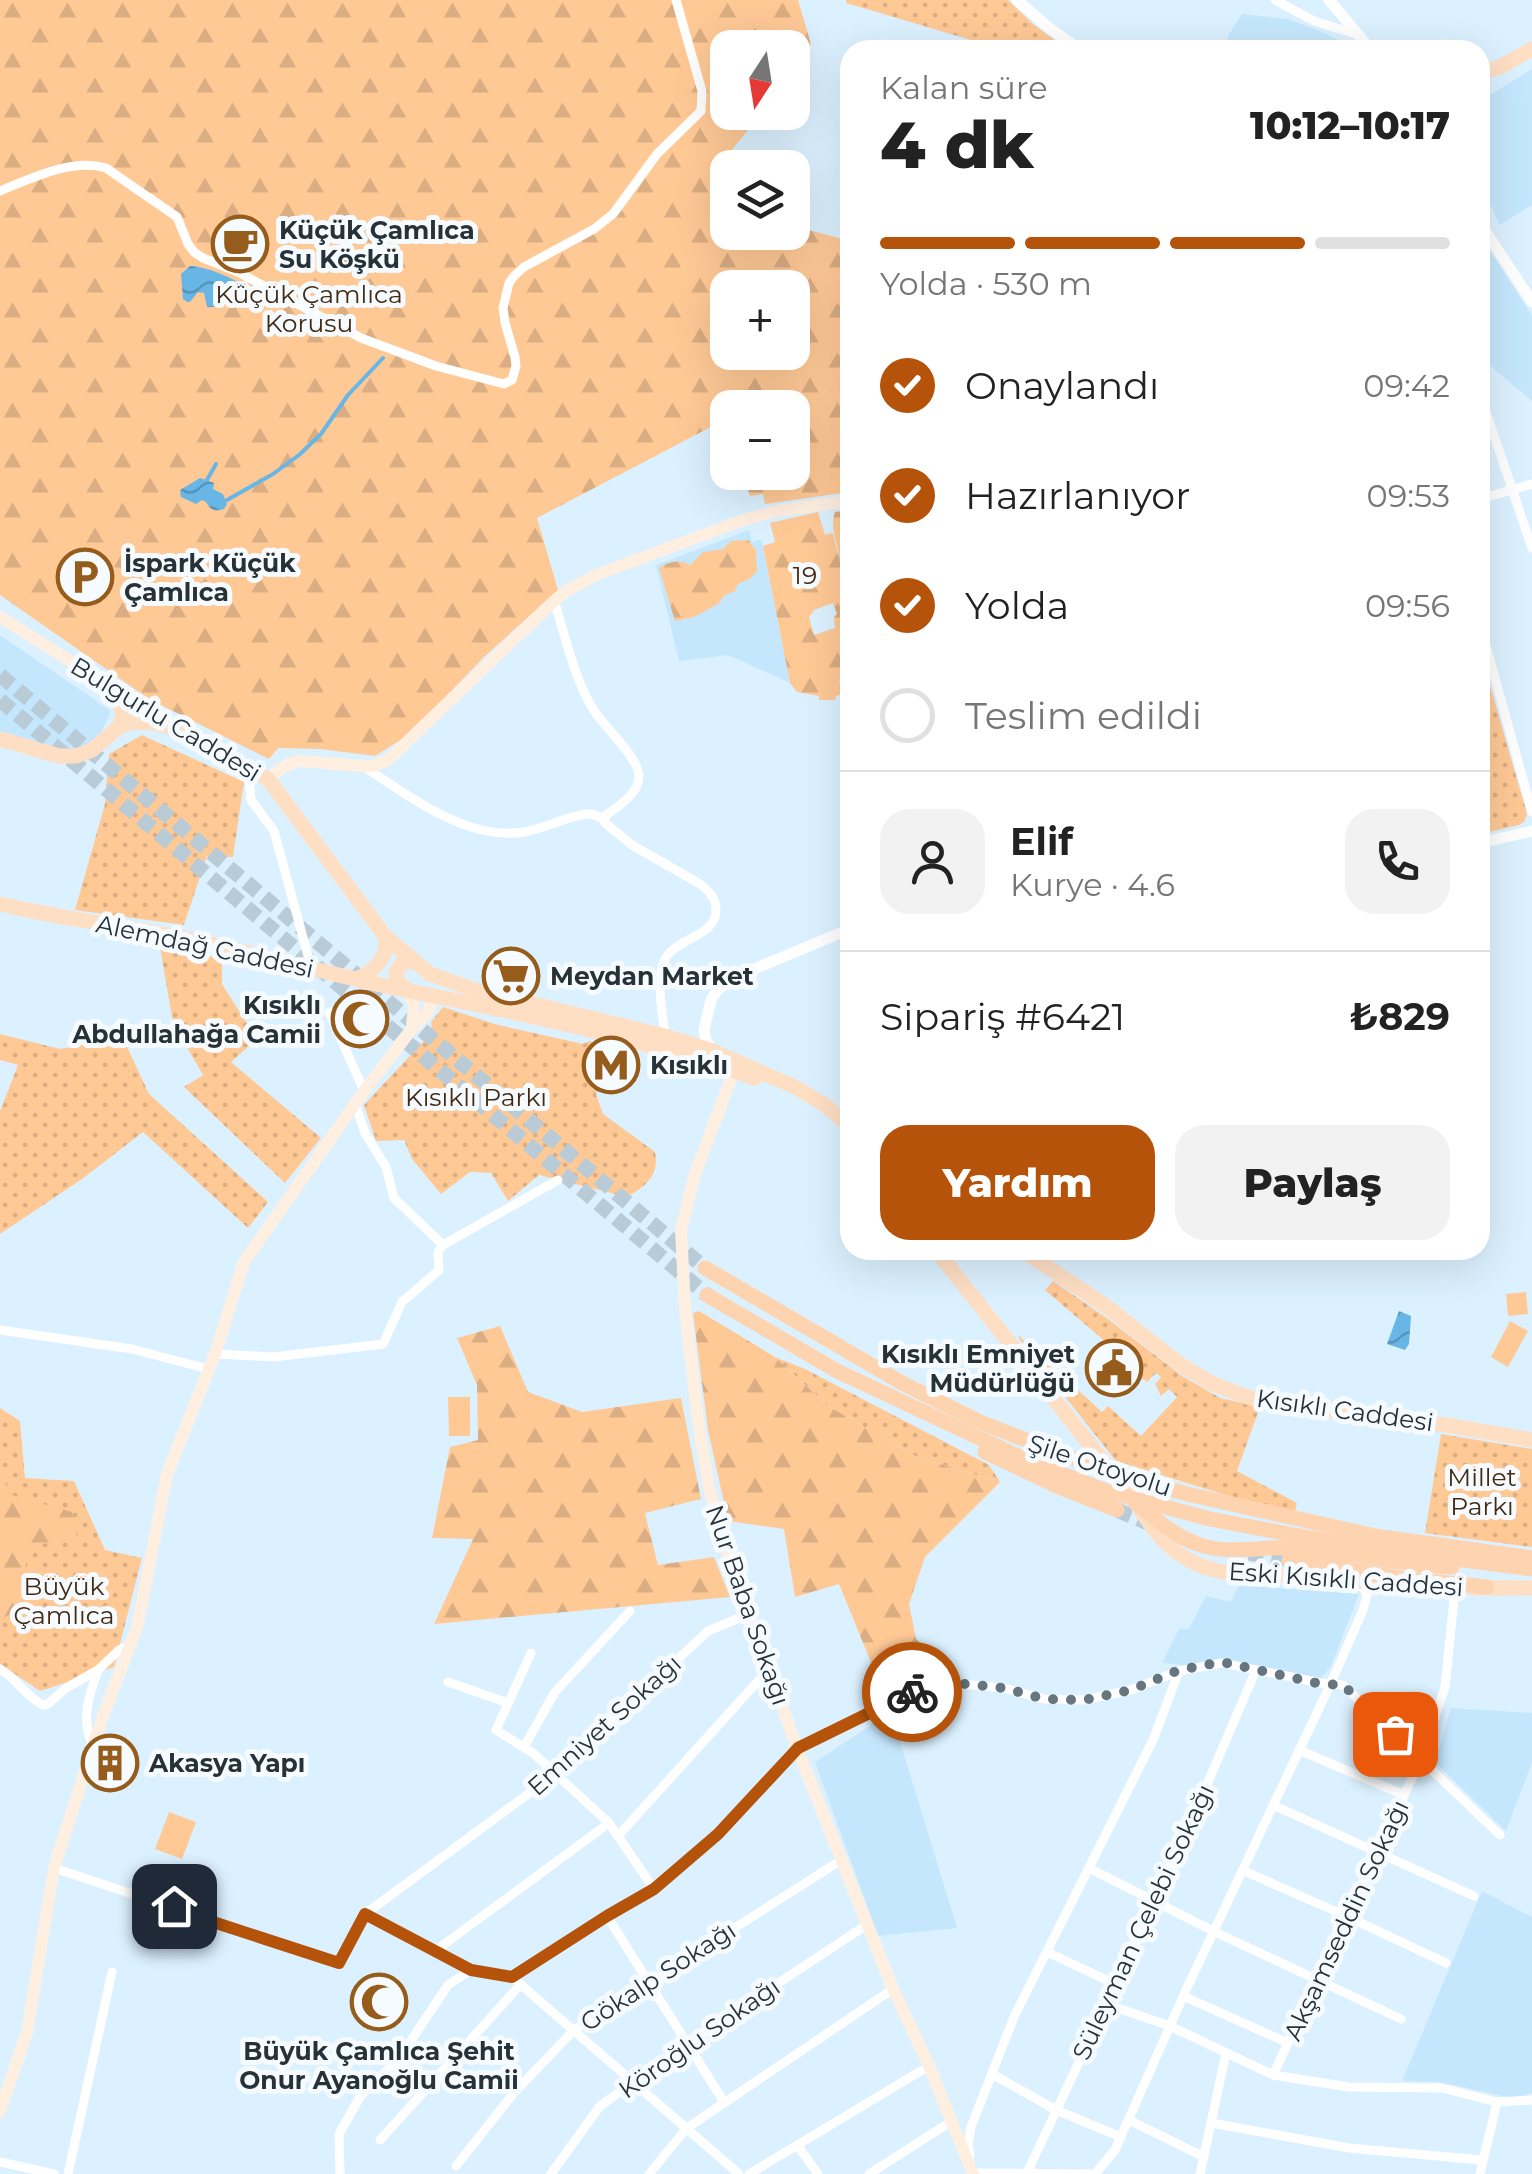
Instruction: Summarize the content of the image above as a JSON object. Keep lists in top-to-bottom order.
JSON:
{
  "streets": {
    "highway": ["Şile Otoyolu"],
    "main road": [
      "Bulgurlu Caddesi",
      "Alemdağ Caddesi",
      "Kısıklı Caddesi",
      "Eski Kısıklı Caddesi",
      "Nur Baba Sokağı"
    ],
    "street": [
      "Emniyet Sokağı",
      "Akşamseddin Sokağı",
      "Süleyman Çelebi Sokağı",
      "Gökalp Sokağı",
      "Köroğlu Sokağı"
    ]
  },
  "crossings": [
    ["Eski Kısıklı Caddesi", "Akşamseddin Sokağı"],
    ["Nur Baba Sokağı", "Emniyet Sokağı"],
    ["Nur Baba Sokağı", "Gökalp Sokağı"],
    ["Nur Baba Sokağı", "Köroğlu Sokağı"]
  ],
  "parks": [
    "Küçük Çamlıca Korusu",
    "19",
    "Kısıklı Parkı",
    "Millet Parkı",
    "Büyük Çamlıca"
  ],
  "places": {
    "cafe": ["Küçük Çamlıca Su Köşkü"],
    "parking": ["İspark Küçük Çamlıca"],
    "supermarket": ["Meydan Market"],
    "mosque": ["Kısıklı Abdullahağa Camii", "Büyük Çamlıca Şehit Onur Ayanoğlu Camii"],
    "metro station": ["Kısıklı"],
    "public building": ["Kısıklı Emniyet Müdürlüğü"],
    "building": ["Akasya Yapı"]
  },
  "north": "bottom",
  "page": {
    "map_buttons": ["+", "−"],
    "heading": ["4 dk", "Kalan süre", "10:12–10:17"],
    "panel": [
      "Elif",
      "Kurye · 4.6",
      "Sipariş #6421",
      "₺829"
    ],
    "bar": "Yolda · 530 m",
    "list": [
      ["Onaylandı", "09:42"],
      ["Hazırlanıyor", "09:53"],
      ["Yolda", "09:56"],
      "Teslim edildi"
    ],
    "buttons": ["Yardım", "Paylaş"]
  }
}
